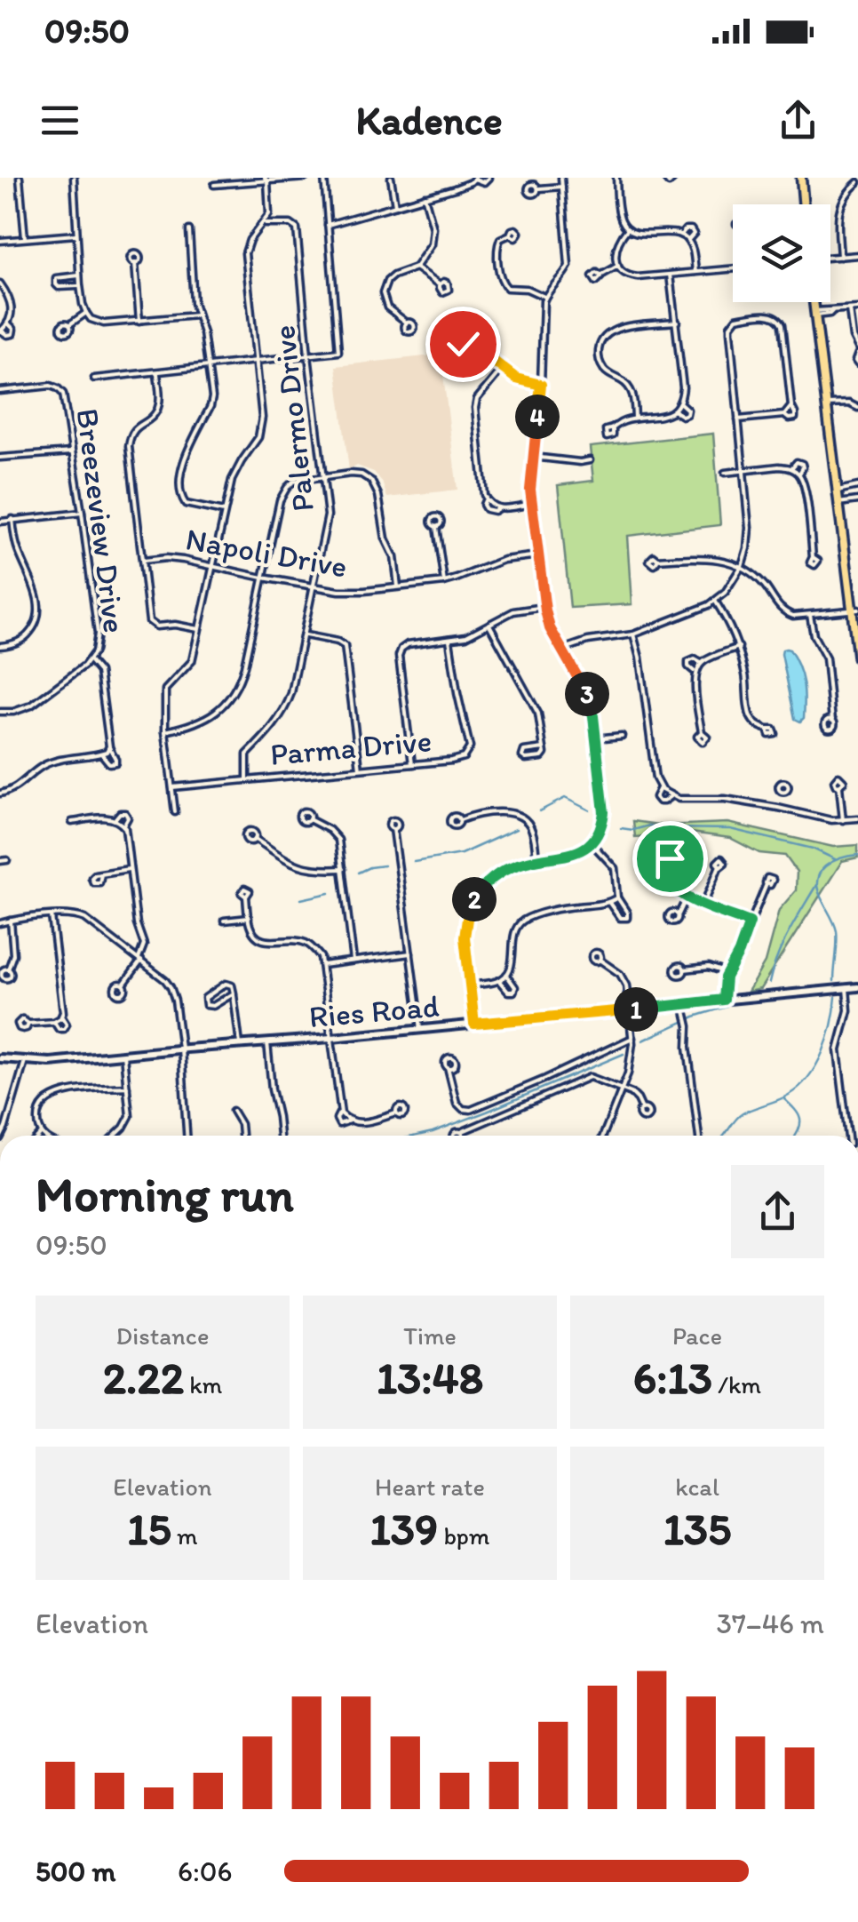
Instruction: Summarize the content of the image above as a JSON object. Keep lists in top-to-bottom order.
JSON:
{
  "streets": {
    "street": [
      "Palermo Drive",
      "Breezeview Drive",
      "Napoli Drive",
      "Parma Drive",
      "Ries Road"
    ]
  },
  "crossings": [
    ["Palermo Drive", "Napoli Drive"],
    ["Palermo Drive", "Parma Drive"]
  ],
  "page": {
    "status": "09:50",
    "header": "Kadence",
    "pins": [
      "4",
      "3",
      "2",
      "1"
    ],
    "heading": ["Morning run", "09:50"],
    "stats": [
      ["Distance", "2.22 km"],
      ["Time", "13:48"],
      ["Pace", "6:13 /km"],
      ["Elevation", "15 m"],
      ["Heart rate", "139 bpm"],
      ["kcal", "135"]
    ],
    "chart": ["Elevation", "37–46 m"],
    "list": [
      {
        "name": "500 m",
        "note": "6:06"
      }
    ]
  }
}
